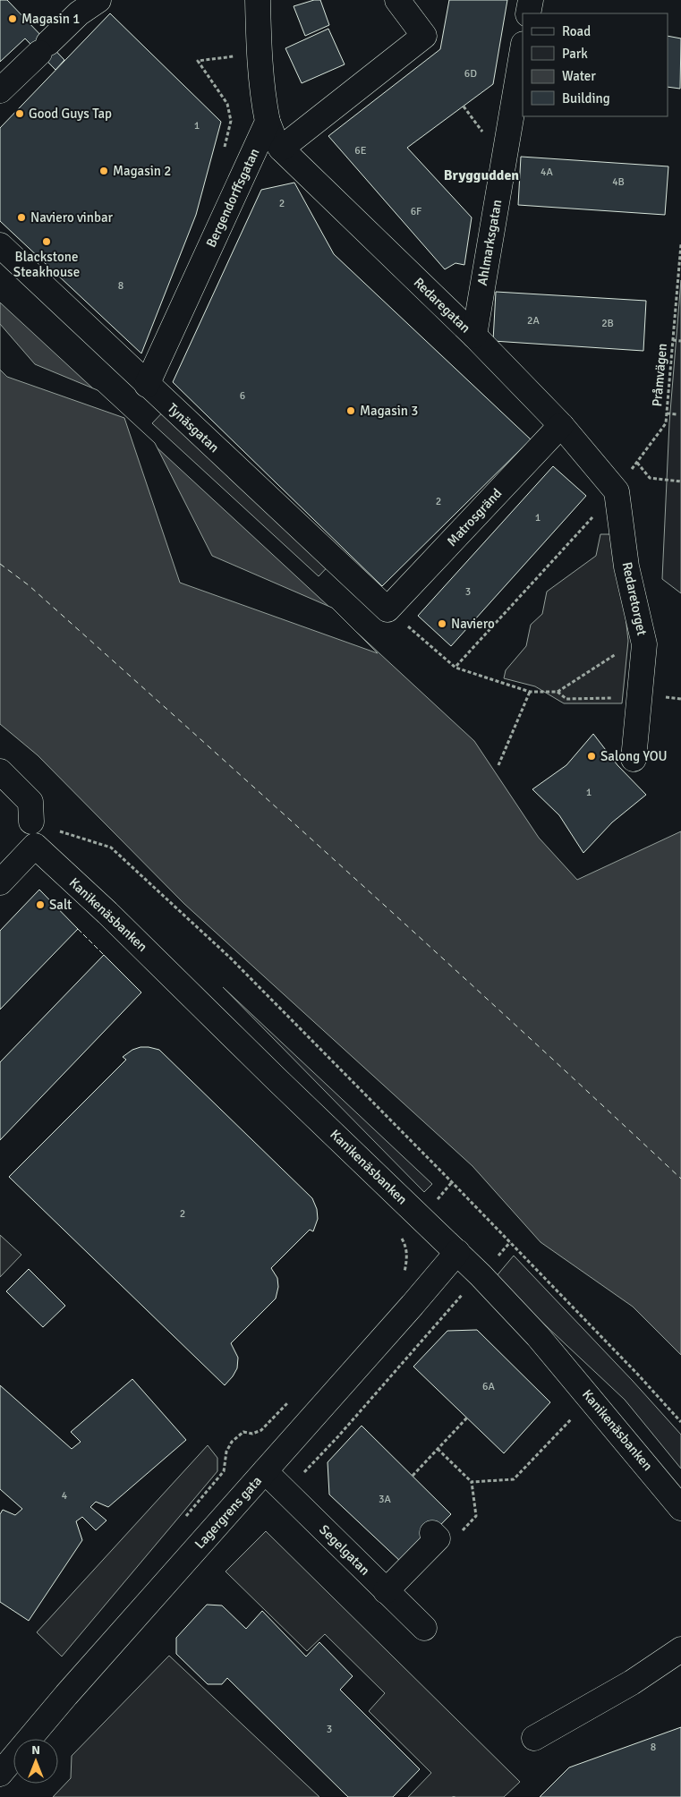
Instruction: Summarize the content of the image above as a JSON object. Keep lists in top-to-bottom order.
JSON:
{
  "streets": {
    "street": [
      "Bergendorffsgatan",
      "Ahlmarksgatan",
      "Redaregatan",
      "Tynäsgatan",
      "Matrosgränd",
      "Redaretorget",
      "Kanikenäsbanken",
      "Lagergrens gata",
      "Segelgatan"
    ],
    "path": ["Pråmvägen"]
  },
  "crossings": [
    ["Bergendorffsgatan", "Redaregatan"],
    ["Bergendorffsgatan", "Tynäsgatan"],
    ["Ahlmarksgatan", "Redaregatan"],
    ["Redaregatan", "Pråmvägen"],
    ["Redaregatan", "Matrosgränd"],
    ["Redaregatan", "Redaretorget"],
    ["Pråmvägen", "Redaretorget"],
    ["Tynäsgatan", "Matrosgränd"],
    ["Kanikenäsbanken", "Lagergrens gata"],
    ["Lagergrens gata", "Segelgatan"]
  ],
  "districts": ["Bryggudden"],
  "places": [
    "Magasin 1",
    "Good Guys Tap",
    "Magasin 2",
    "Naviero vinbar",
    "Blackstone Steakhouse",
    "Magasin 3",
    "Naviero",
    "Salong YOU",
    "Salt"
  ],
  "house_numbers": [
    "6D",
    "1",
    "6E",
    "4A",
    "4B",
    "2",
    "6F",
    "8",
    "2A",
    "2B",
    "6",
    "2",
    "1",
    "3",
    "1",
    "2",
    "6A",
    "4",
    "3A",
    "3",
    "8"
  ],
  "legend": [
    "Road",
    "Park",
    "Water",
    "Building"
  ],
  "north": "top"
}
